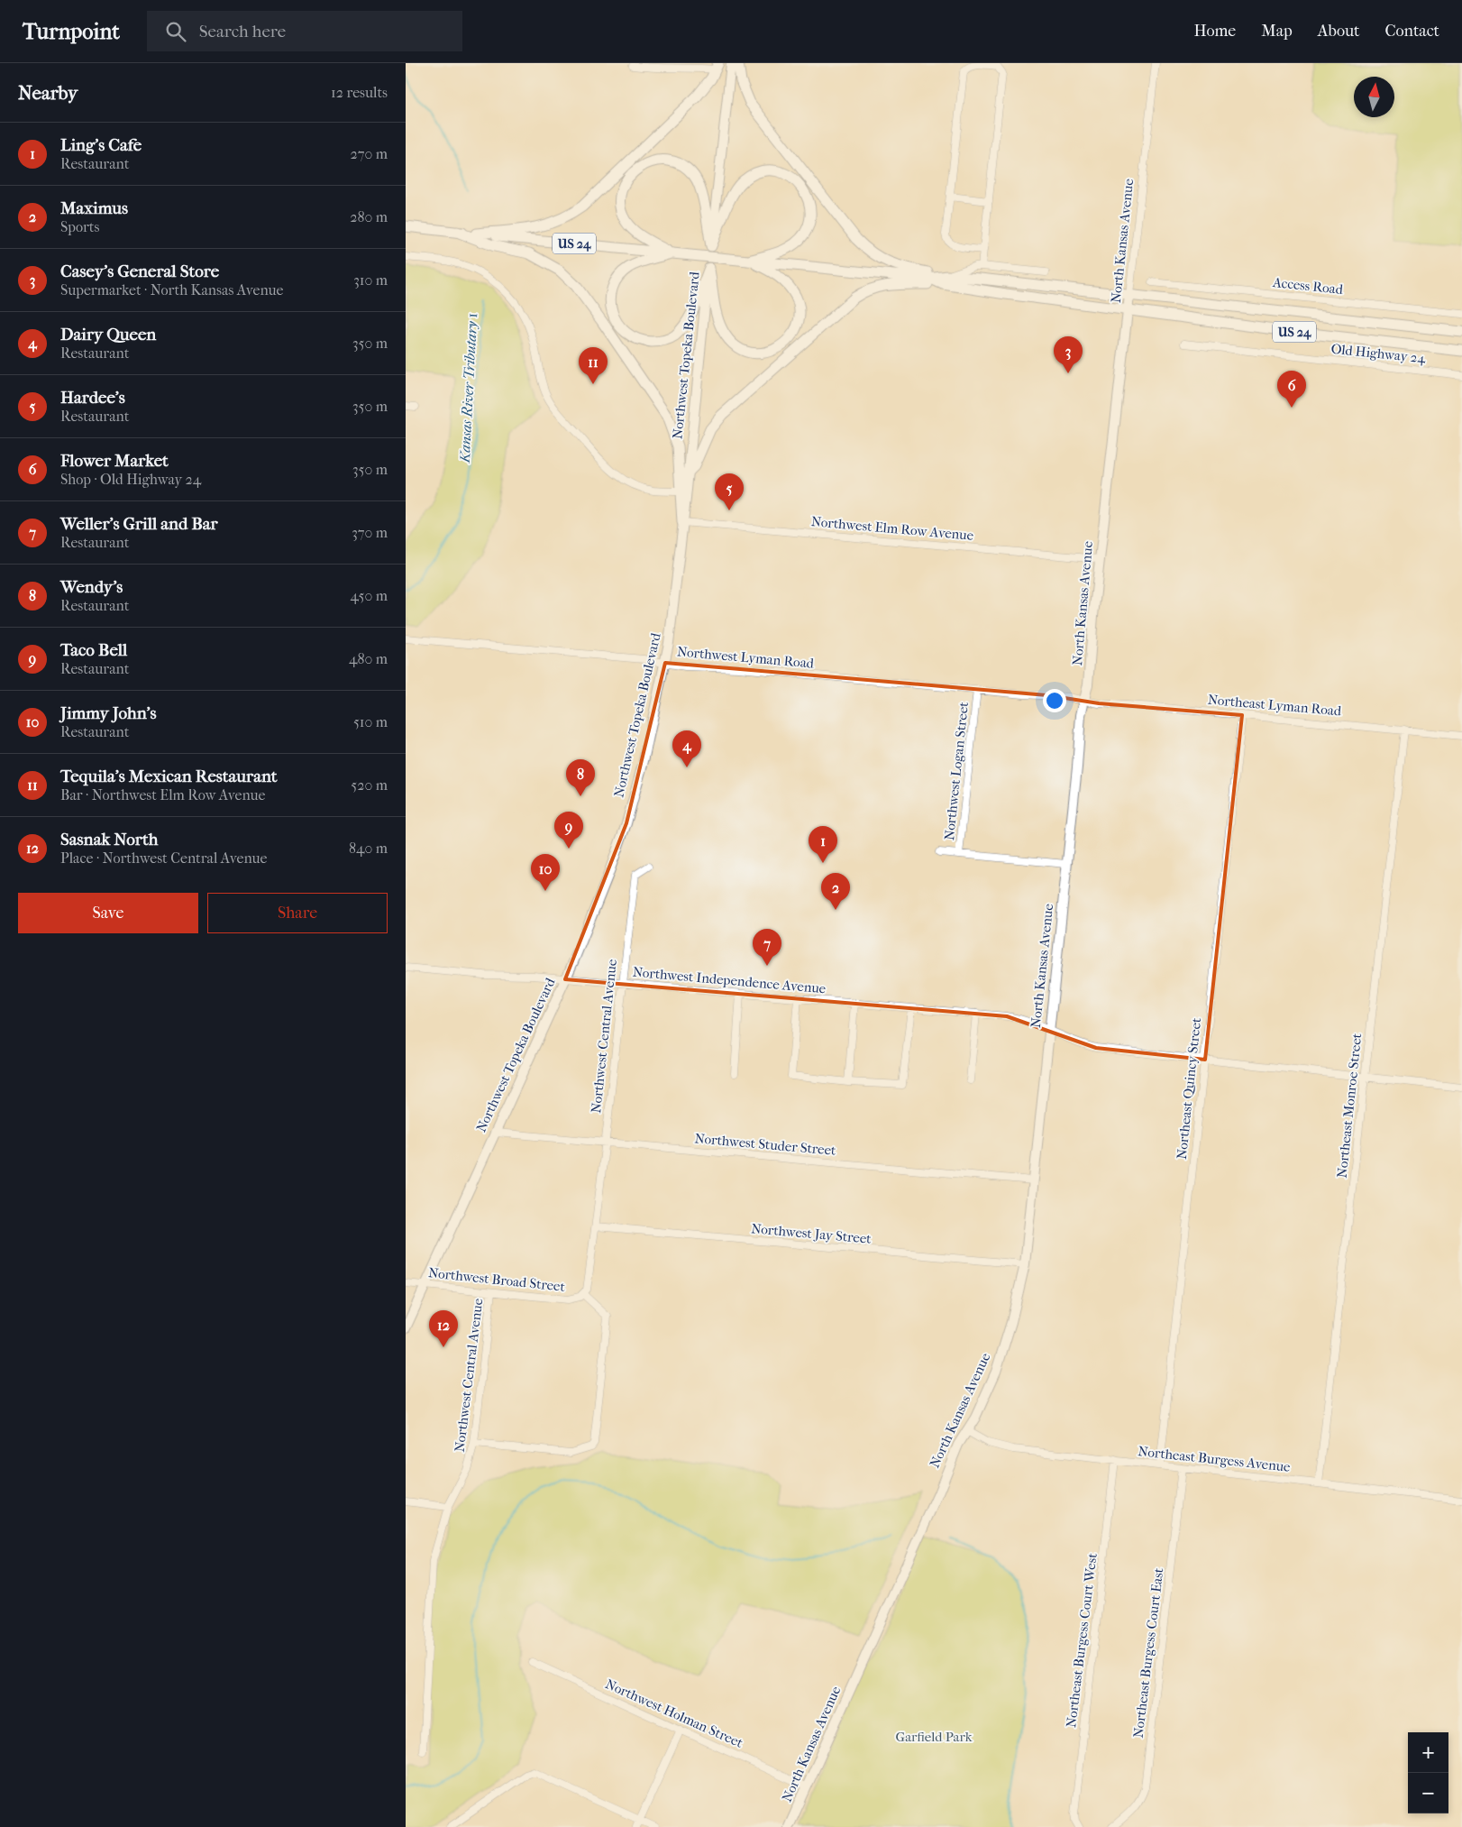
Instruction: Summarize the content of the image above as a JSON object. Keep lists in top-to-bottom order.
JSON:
{
  "streets": {
    "highway": ["US 24"],
    "main road": ["North Kansas Avenue", "Northwest Topeka Boulevard"],
    "street": [
      "Access Road",
      "Old Highway 24",
      "Northwest Elm Row Avenue",
      "Northwest Lyman Road",
      "Northeast Lyman Road",
      "Northwest Logan Street",
      "Northwest Independence Avenue",
      "Northwest Central Avenue",
      "Northeast Quincy Street",
      "Northeast Monroe Street",
      "Northwest Studer Street",
      "Northwest Jay Street",
      "Northwest Broad Street",
      "Northeast Burgess Avenue",
      "Northeast Burgess Court West",
      "Northeast Burgess Court East",
      "Northwest Holman Street"
    ]
  },
  "crossings": [
    ["North Kansas Avenue", "US 24"],
    ["North Kansas Avenue", "Northwest Elm Row Avenue"],
    ["North Kansas Avenue", "Northwest Lyman Road"],
    ["North Kansas Avenue", "Northeast Lyman Road"],
    ["North Kansas Avenue", "Northwest Independence Avenue"],
    ["North Kansas Avenue", "Northwest Studer Street"],
    ["North Kansas Avenue", "Northwest Jay Street"],
    ["North Kansas Avenue", "Northeast Burgess Avenue"],
    ["North Kansas Avenue", "Northwest Holman Street"],
    ["Northwest Topeka Boulevard", "Northwest Elm Row Avenue"],
    ["Northwest Topeka Boulevard", "Northwest Lyman Road"],
    ["Northwest Topeka Boulevard", "Northwest Independence Avenue"],
    ["Northwest Topeka Boulevard", "Northwest Studer Street"],
    ["Northwest Topeka Boulevard", "Northwest Broad Street"],
    ["Northwest Lyman Road", "Northeast Lyman Road"],
    ["Northwest Lyman Road", "Northwest Logan Street"],
    ["Northeast Lyman Road", "Northeast Quincy Street"],
    ["Northeast Lyman Road", "Northeast Monroe Street"],
    ["Northwest Independence Avenue", "Northwest Central Avenue"],
    ["Northwest Independence Avenue", "Northeast Quincy Street"],
    ["Northwest Independence Avenue", "Northeast Monroe Street"],
    ["Northwest Central Avenue", "Northwest Studer Street"],
    ["Northwest Central Avenue", "Northwest Jay Street"],
    ["Northwest Central Avenue", "Northwest Broad Street"],
    ["Northeast Quincy Street", "Northeast Burgess Avenue"],
    ["Northeast Monroe Street", "Northeast Burgess Avenue"],
    ["Northeast Burgess Avenue", "Northeast Burgess Court West"],
    ["Northeast Burgess Avenue", "Northeast Burgess Court East"]
  ],
  "water": ["Kansas River Tributary 1"],
  "parks": ["Garfield Park"],
  "north": "top",
  "page": {
    "header": "Turnpoint",
    "search": "Search here",
    "nav": [
      "Home",
      "Map",
      "About",
      "Contact"
    ],
    "heading": ["Nearby", "12 results"],
    "list": [
      {
        "mark": "1",
        "name": "Ling's Cafe",
        "note": "Restaurant",
        "value": "270 m"
      },
      {
        "mark": "2",
        "name": "Maximus",
        "note": "Sports",
        "value": "280 m"
      },
      {
        "mark": "3",
        "name": "Casey's General Store",
        "note": "Supermarket · North Kansas Avenue",
        "value": "310 m"
      },
      {
        "mark": "4",
        "name": "Dairy Queen",
        "note": "Restaurant",
        "value": "350 m"
      },
      {
        "mark": "5",
        "name": "Hardee's",
        "note": "Restaurant",
        "value": "350 m"
      },
      {
        "mark": "6",
        "name": "Flower Market",
        "note": "Shop · Old Highway 24",
        "value": "350 m"
      },
      {
        "mark": "7",
        "name": "Weller's Grill and Bar",
        "note": "Restaurant",
        "value": "370 m"
      },
      {
        "mark": "8",
        "name": "Wendy's",
        "note": "Restaurant",
        "value": "450 m"
      },
      {
        "mark": "9",
        "name": "Taco Bell",
        "note": "Restaurant",
        "value": "480 m"
      },
      {
        "mark": "10",
        "name": "Jimmy John's",
        "note": "Restaurant",
        "value": "510 m"
      },
      {
        "mark": "11",
        "name": "Tequila’s Mexican Restaurant",
        "note": "Bar · Northwest Elm Row Avenue",
        "value": "520 m"
      },
      {
        "mark": "12",
        "name": "Sasnak North",
        "note": "Place · Northwest Central Avenue",
        "value": "840 m"
      }
    ],
    "pins": [
      "3",
      "11",
      "6",
      "5",
      "4",
      "8",
      "9",
      "1",
      "10",
      "2",
      "7",
      "12"
    ],
    "buttons": ["Save", "Share"],
    "map_buttons": ["+", "−"]
  }
}
